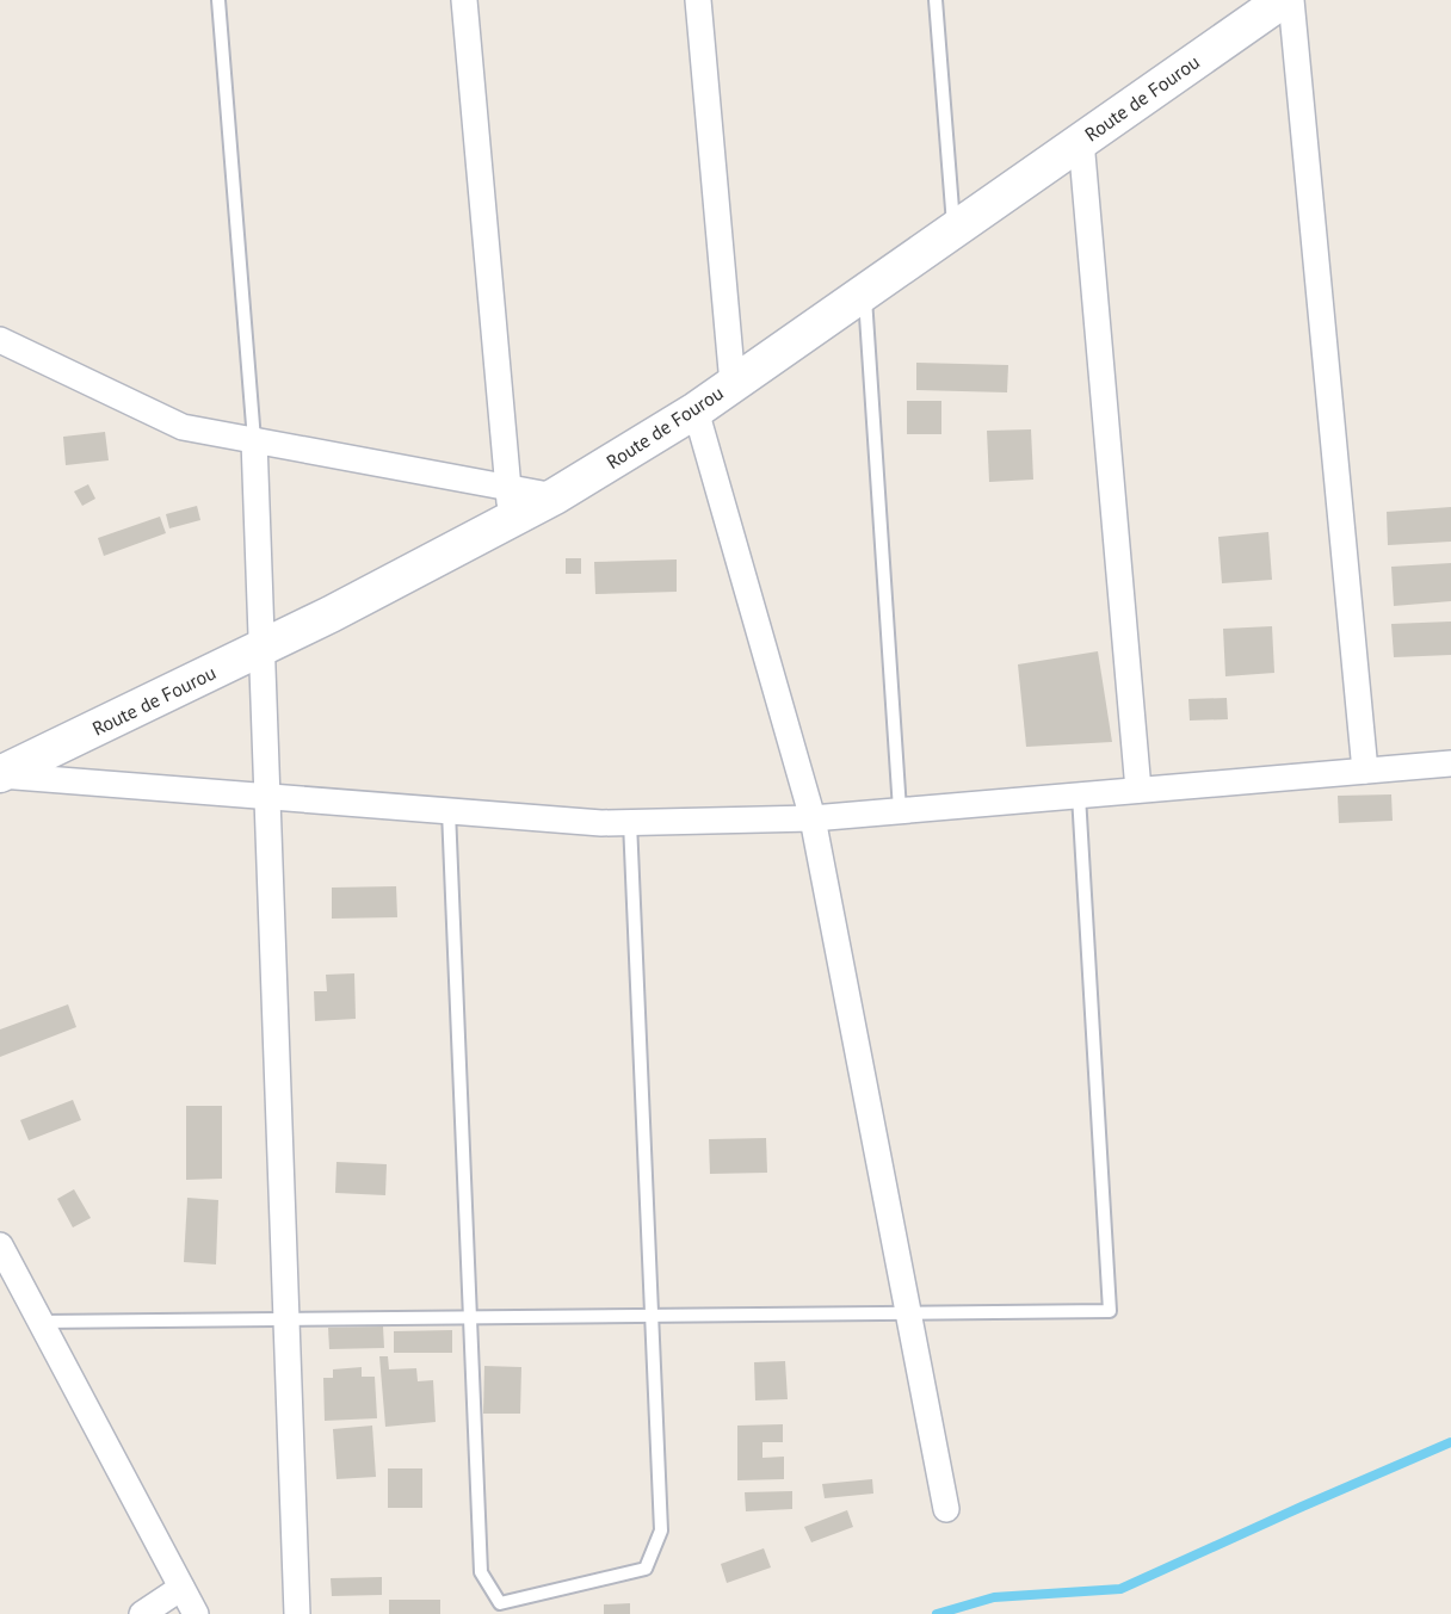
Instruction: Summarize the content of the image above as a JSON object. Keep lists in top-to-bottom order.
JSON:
{
  "streets": {
    "main road": ["Route de Fourou"]
  }
}
